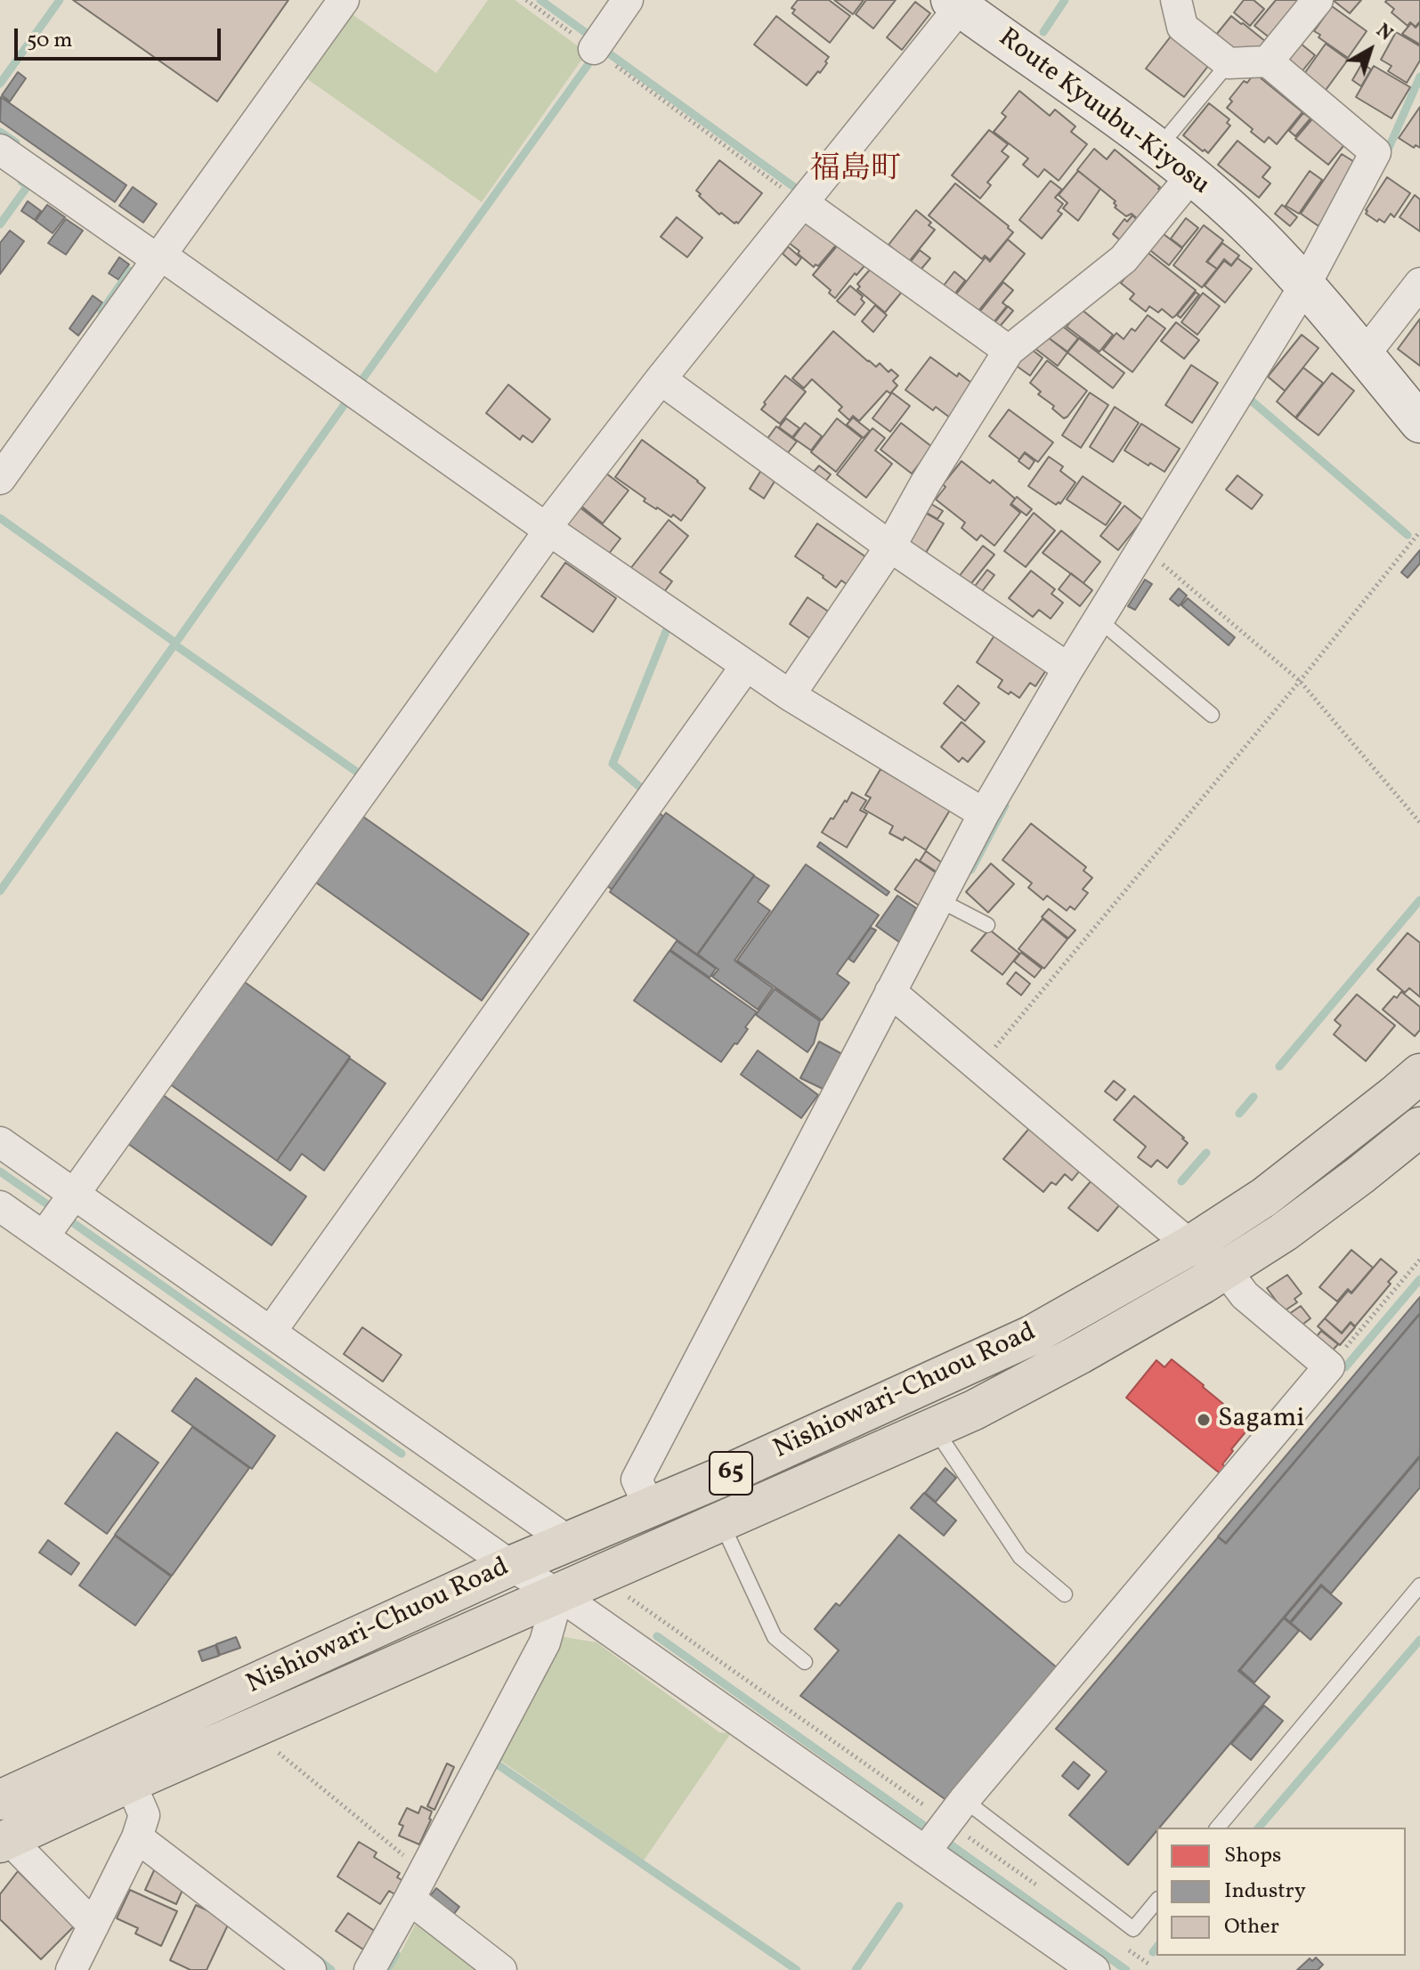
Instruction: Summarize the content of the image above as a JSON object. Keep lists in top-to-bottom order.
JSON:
{
  "streets": {
    "main road": ["Route Kyuubu-Kiyosu", "Nishiowari-Chuou Road", "65"]
  },
  "districts": ["福島町"],
  "places": ["Sagami"],
  "legend": ["Shops", "Industry", "Other"],
  "scale_bar": "50 m",
  "north": "top right"
}
